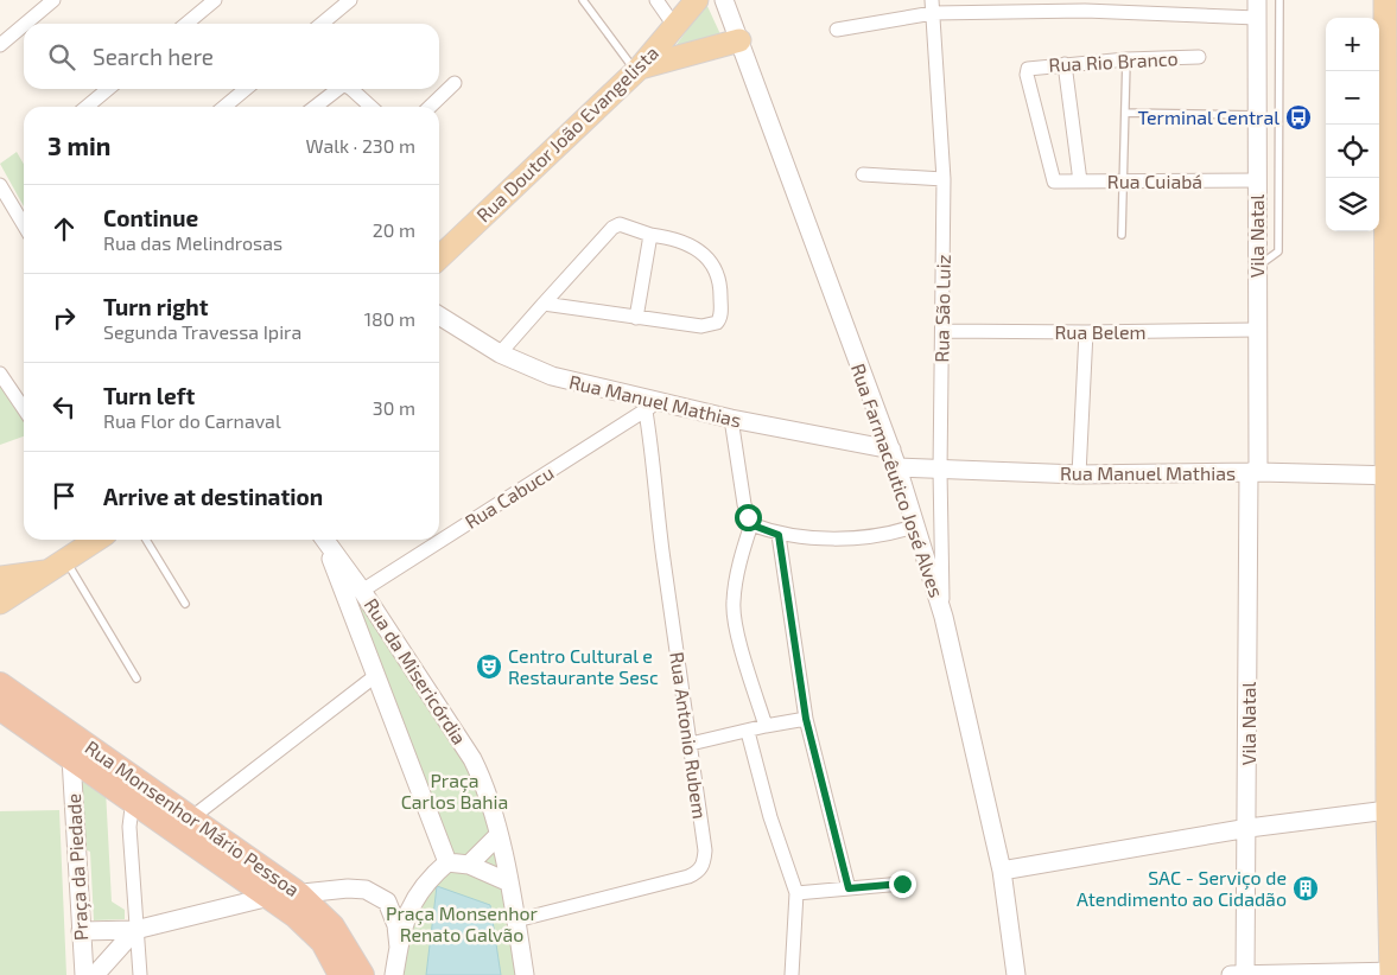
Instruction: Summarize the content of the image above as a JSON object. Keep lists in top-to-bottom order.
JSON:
{
  "streets": {
    "highway": ["Rua Monsenhor Mário Pessoa"],
    "main road": ["Rua Doutor João Evangelista"],
    "street": [
      "Rua Rio Branco",
      "Rua Cuiabá",
      "Vila Natal",
      "Rua São Luiz",
      "Rua Belem",
      "Rua Manuel Mathias",
      "Rua Farmacêutico José Alves",
      "Rua Cabucu",
      "Rua da Misericórdia",
      "Rua Antonio Rubem",
      "Praça da Piedade"
    ]
  },
  "crossings": [
    ["Rua Rio Branco", "Rua Cuiabá"],
    ["Rua Cuiabá", "Vila Natal"],
    ["Vila Natal", "Rua Belem"],
    ["Vila Natal", "Rua Manuel Mathias"],
    ["Rua São Luiz", "Rua Belem"],
    ["Rua São Luiz", "Rua Manuel Mathias"],
    ["Rua São Luiz", "Rua Farmacêutico José Alves"],
    ["Rua Manuel Mathias", "Rua Farmacêutico José Alves"],
    ["Rua Manuel Mathias", "Rua Cabucu"],
    ["Rua Manuel Mathias", "Rua Antonio Rubem"],
    ["Rua Cabucu", "Rua da Misericórdia"],
    ["Rua Cabucu", "Rua Antonio Rubem"],
    ["Rua Monsenhor Mário Pessoa", "Praça da Piedade"]
  ],
  "parks": ["Praça Carlos Bahia", "Praça Monsenhor Renato Galvão"],
  "places": {
    "bus stop": ["Terminal Central"],
    "theatre": ["Centro Cultural e Restaurante Sesc"],
    "building": ["SAC - Serviço de Atendimento ao Cidadão"]
  },
  "page": {
    "map_buttons": ["+", "−"],
    "search": "Search here",
    "heading": ["3 min", "Walk · 230 m"],
    "list": [
      ["Continue", "Rua das Melindrosas", "20 m"],
      ["Turn right", "Segunda Travessa Ipira", "180 m"],
      ["Turn left", "Rua Flor do Carnaval", "30 m"],
      "Arrive at destination"
    ]
  }
}
